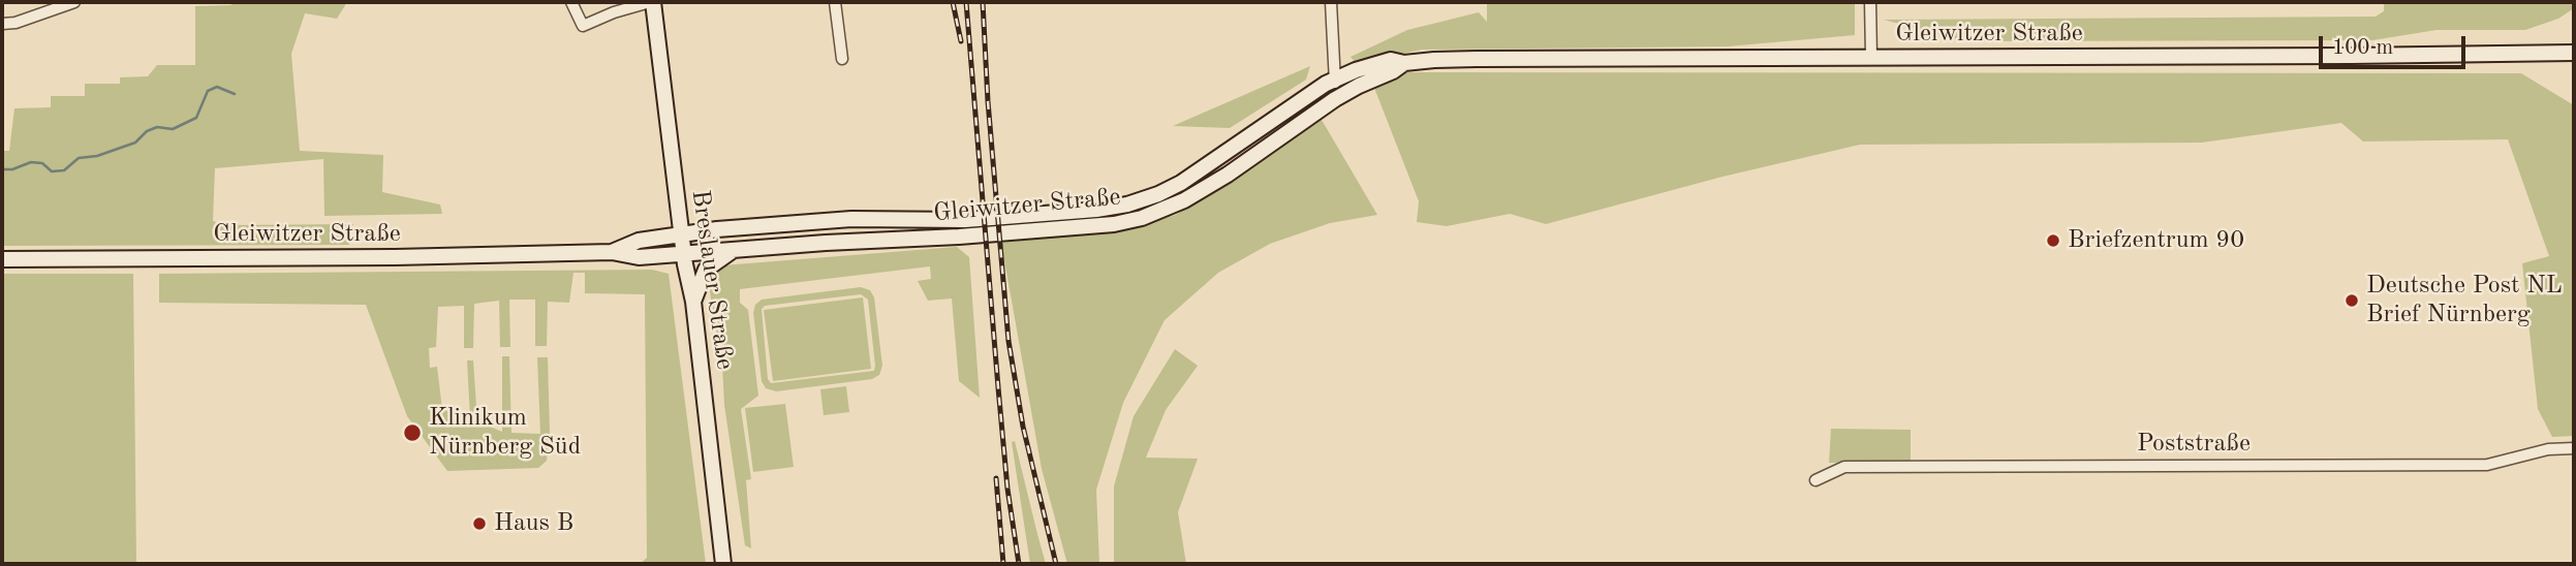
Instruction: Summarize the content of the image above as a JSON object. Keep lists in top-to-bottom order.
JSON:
{
  "streets": {
    "main road": ["Gleiwitzer Straße", "Breslauer Straße"],
    "street": ["Poststraße"]
  },
  "crossings": [
    ["Gleiwitzer Straße", "Breslauer Straße"]
  ],
  "places": [
    "Briefzentrum 90",
    "Deutsche Post NL Brief Nürnberg",
    "Klinikum Nürnberg Süd",
    "Haus B"
  ],
  "scale_bar": "100 m"
}
